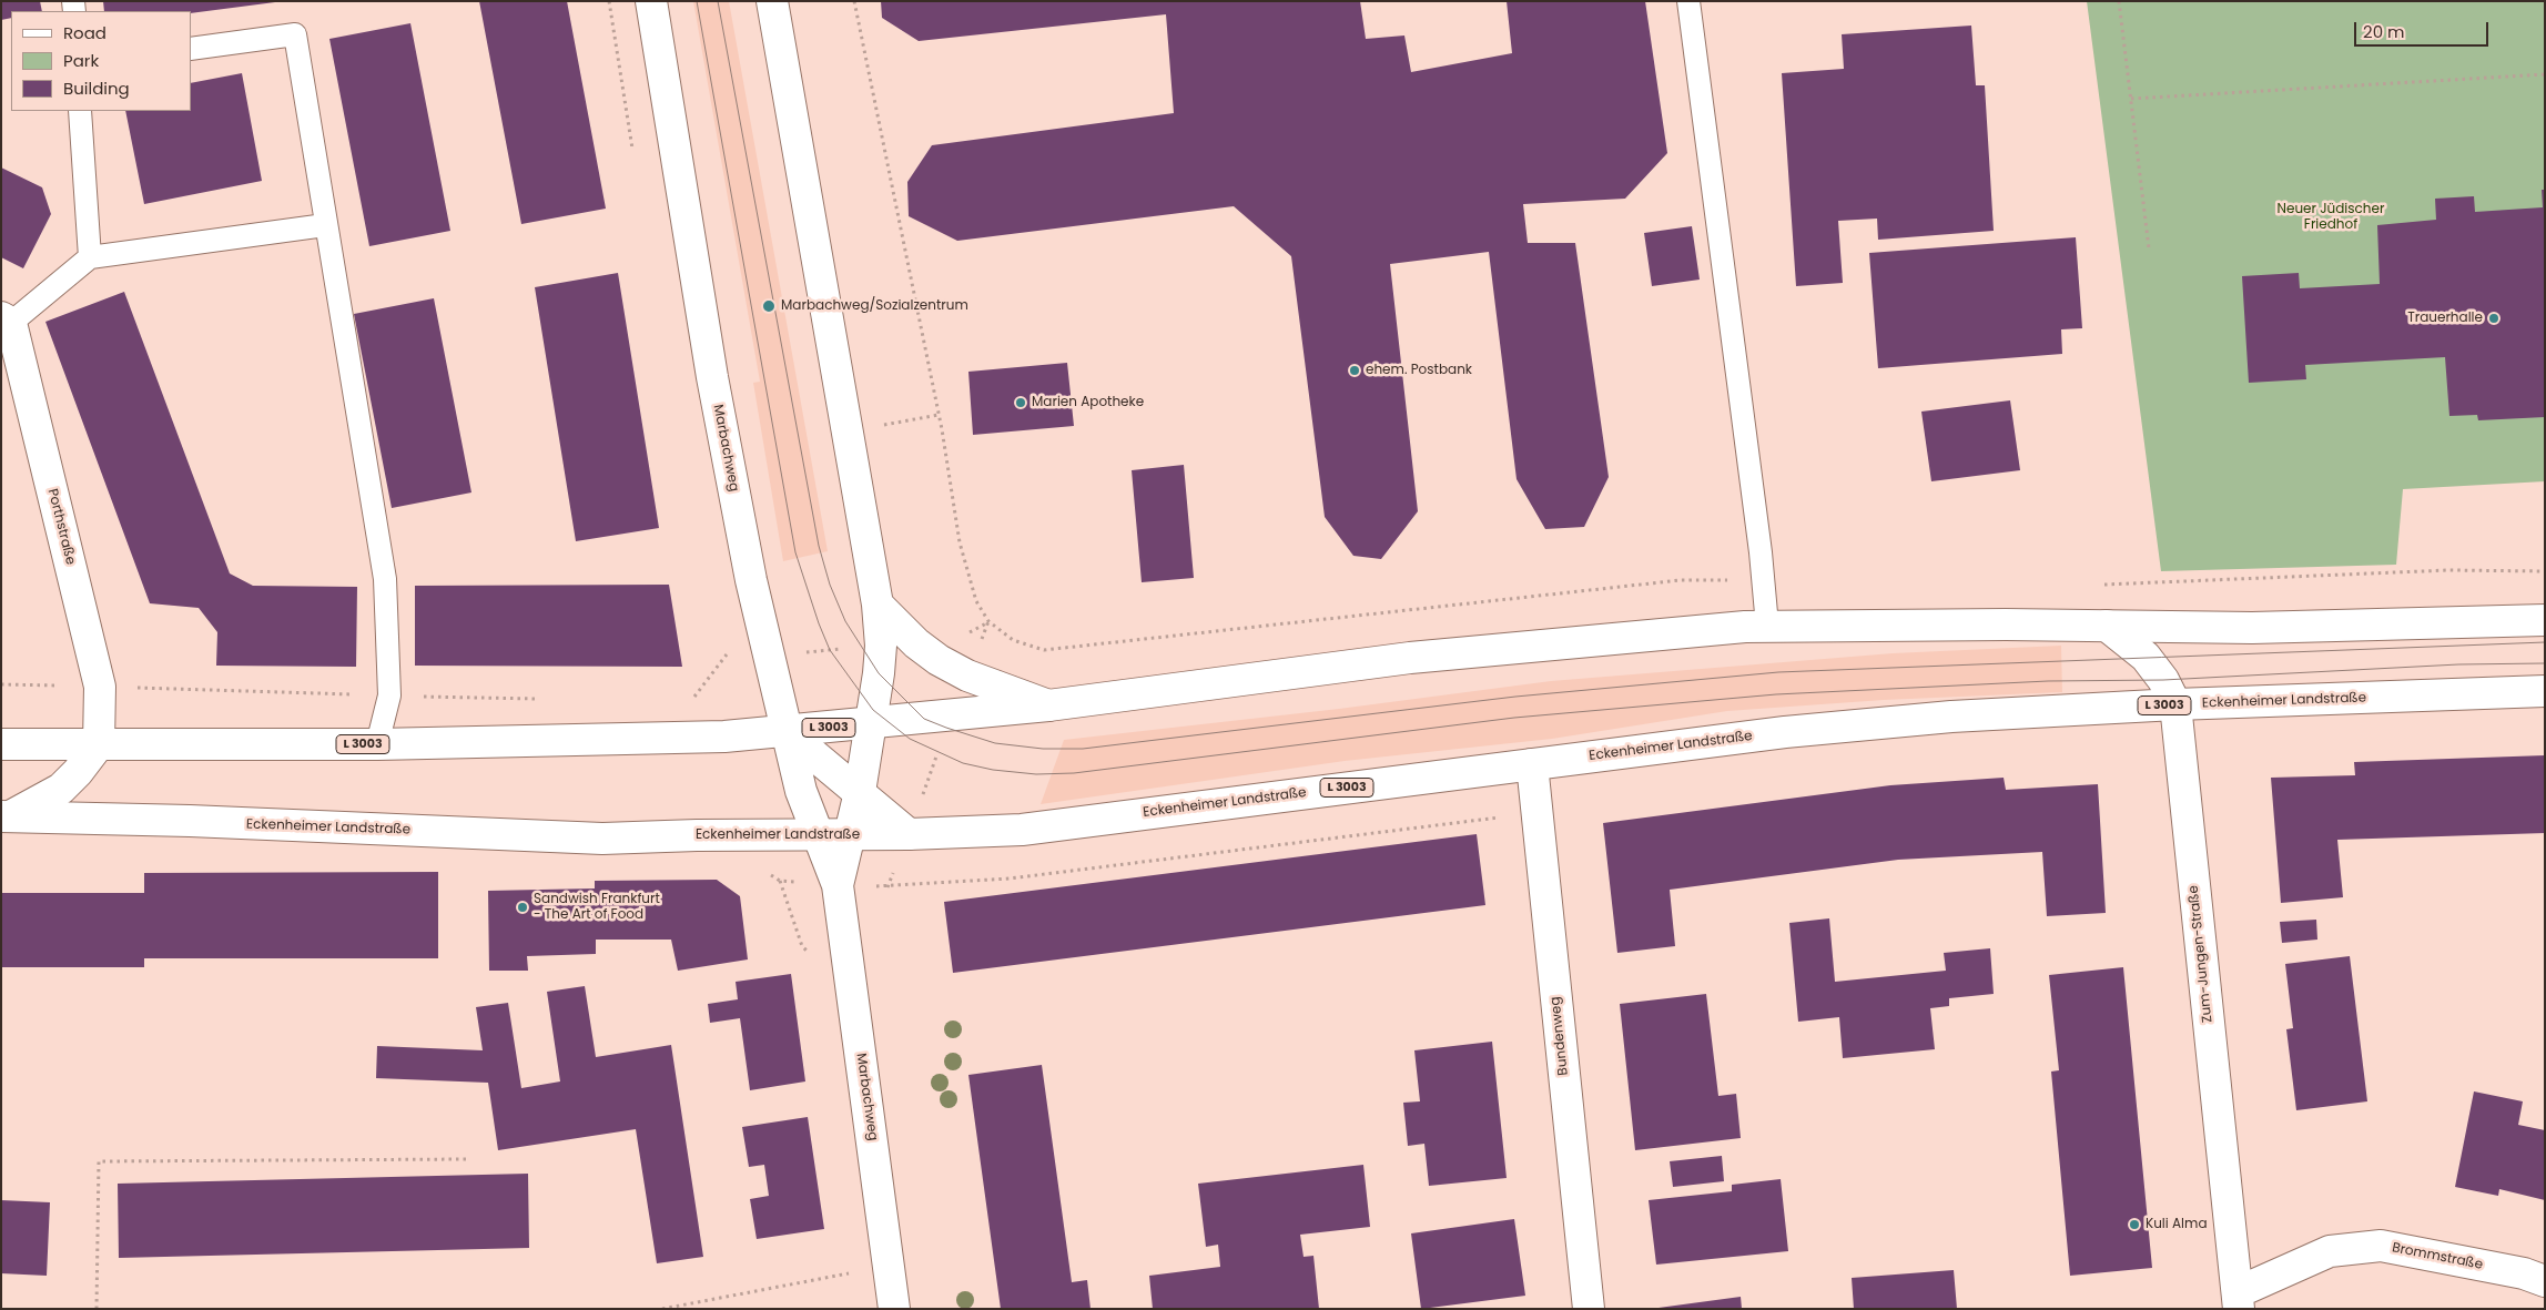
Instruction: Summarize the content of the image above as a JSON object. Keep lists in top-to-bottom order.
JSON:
{
  "streets": {
    "main road": [
      "Marbachweg",
      "Porthstraße",
      "Eckenheimer Landstraße",
      "L 3003",
      "Zum-Jungen-Straße",
      "Bundenweg",
      "Brommstraße"
    ]
  },
  "crossings": [
    ["Marbachweg", "Eckenheimer Landstraße"],
    ["Marbachweg", "L 3003"],
    ["Porthstraße", "L 3003"],
    ["Eckenheimer Landstraße", "Zum-Jungen-Straße"],
    ["Eckenheimer Landstraße", "Bundenweg"],
    ["L 3003", "Zum-Jungen-Straße"],
    ["Zum-Jungen-Straße", "Brommstraße"]
  ],
  "parks": ["Neuer Jüdischer Friedhof"],
  "places": [
    "Marbachweg/Sozialzentrum",
    "Trauerhalle",
    "ehem. Postbank",
    "Marien Apotheke",
    "Sandwish Frankfurt - The Art of Food",
    "Kuli Alma"
  ],
  "legend": ["Road", "Park", "Building"],
  "scale_bar": "20 m"
}
